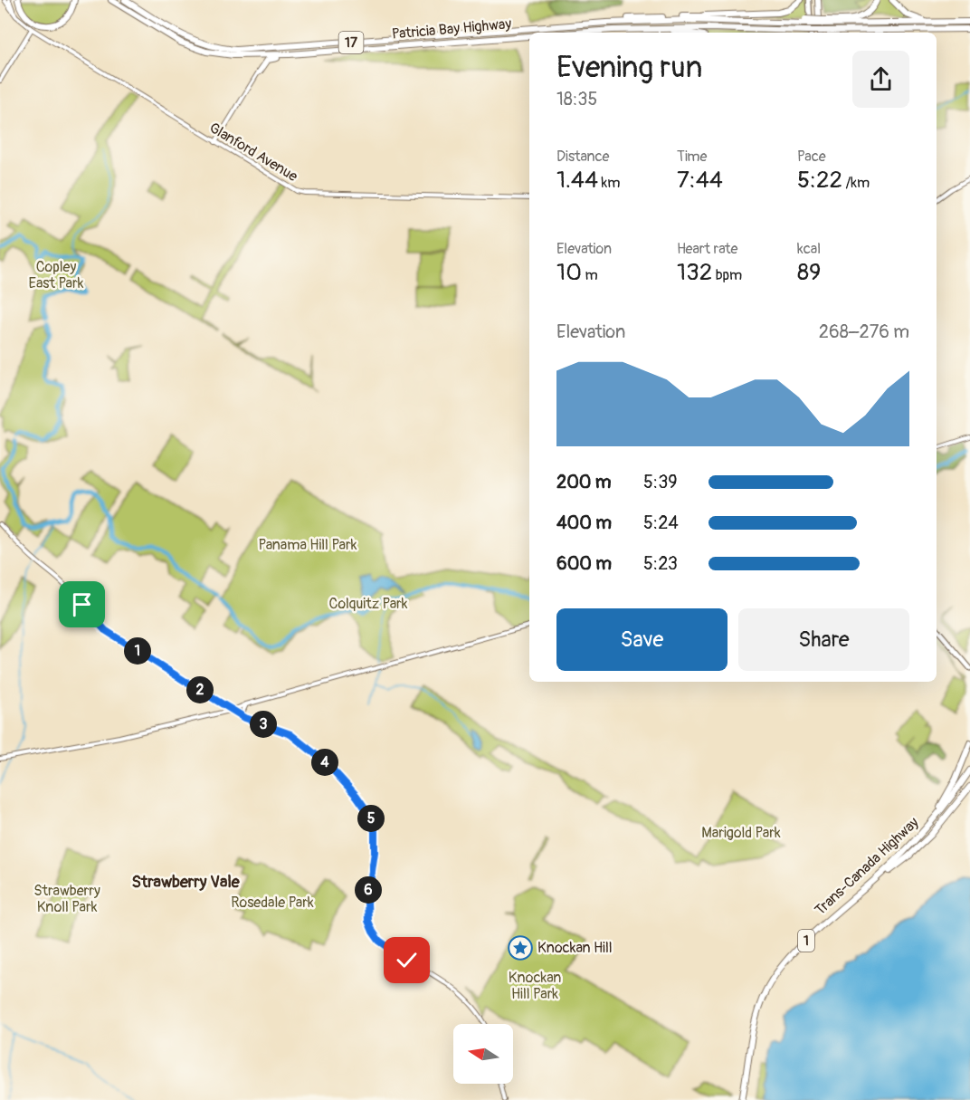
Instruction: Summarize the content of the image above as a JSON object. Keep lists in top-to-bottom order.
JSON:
{
  "streets": {
    "highway": [
      "Patricia Bay Highway",
      "17",
      "Trans-Canada Highway",
      "1"
    ],
    "main road": ["Glanford Avenue"]
  },
  "districts": ["Strawberry Vale"],
  "parks": [
    "Copley East Park",
    "Panama Hill Park",
    "Colquitz Park",
    "Marigold Park",
    "Strawberry Knoll Park",
    "Rosedale Park",
    "Knockan Hill Park"
  ],
  "places": {
    "place": ["Knockan Hill"]
  },
  "north": "left",
  "page": {
    "heading": ["Evening run", "18:35"],
    "stats": [
      ["Distance", "1.44 km"],
      ["Time", "7:44"],
      ["Pace", "5:22 /km"],
      ["Elevation", "10 m"],
      ["Heart rate", "132 bpm"],
      ["kcal", "89"]
    ],
    "chart": ["Elevation", "268–276 m"],
    "list": [
      {
        "name": "200 m",
        "note": "5:39"
      },
      {
        "name": "400 m",
        "note": "5:24"
      },
      {
        "name": "600 m",
        "note": "5:23"
      }
    ],
    "buttons": ["Save", "Share"],
    "pins": [
      "1",
      "2",
      "3",
      "4",
      "5",
      "6"
    ]
  }
}
